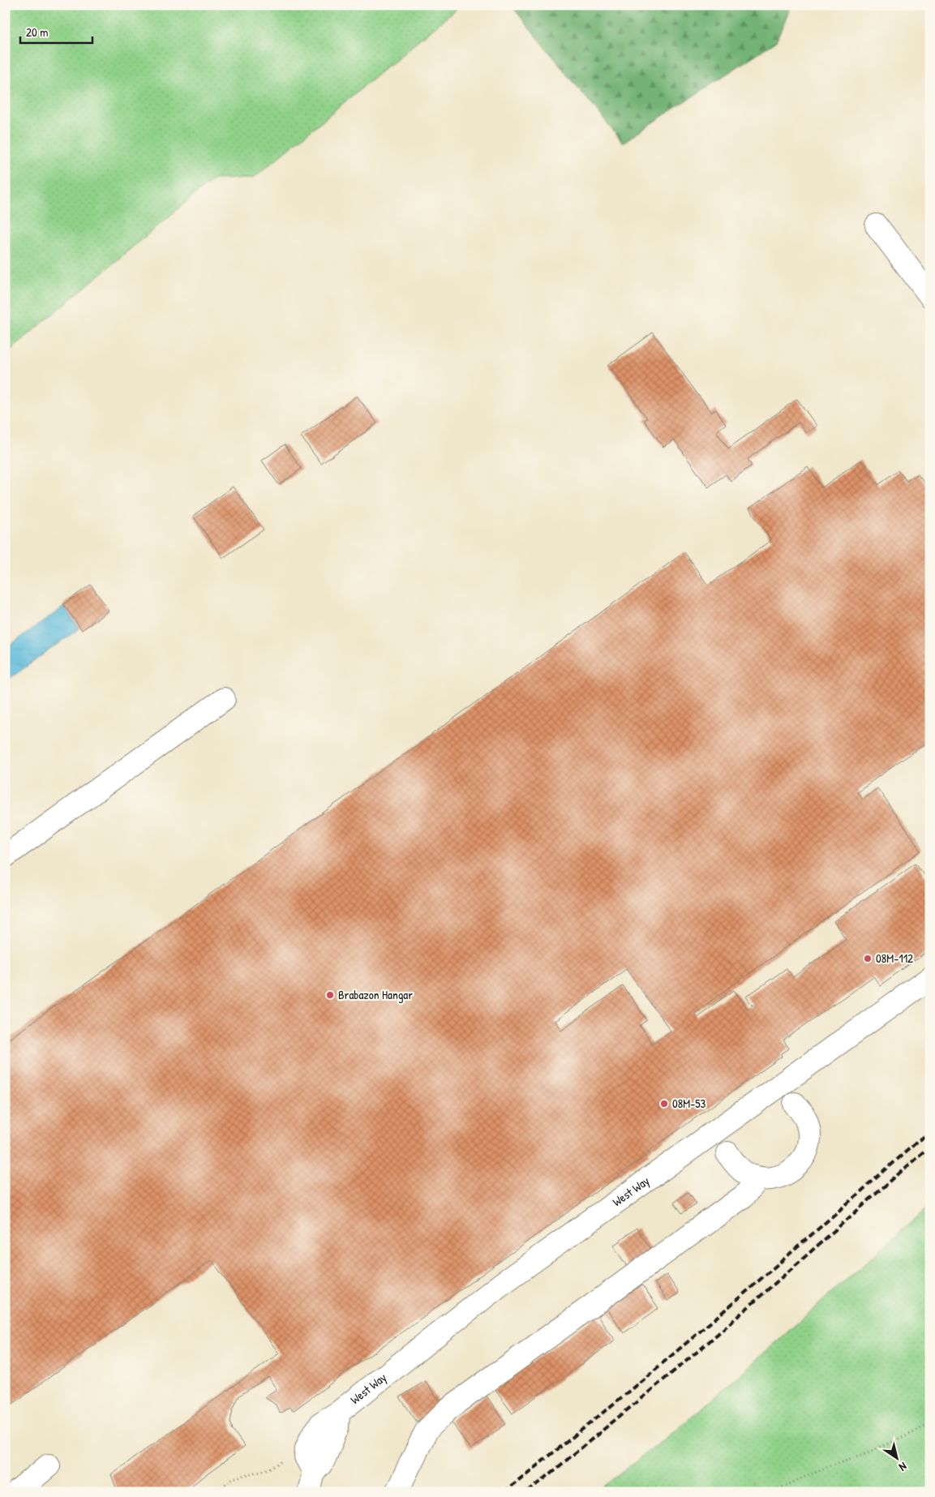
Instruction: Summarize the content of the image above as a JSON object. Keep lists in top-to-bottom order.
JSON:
{
  "streets": {
    "lane": ["West Way"]
  },
  "places": ["08M-112", "Brabazon Hangar", "08M-53"],
  "scale_bar": "20 m",
  "north": "bottom right"
}
